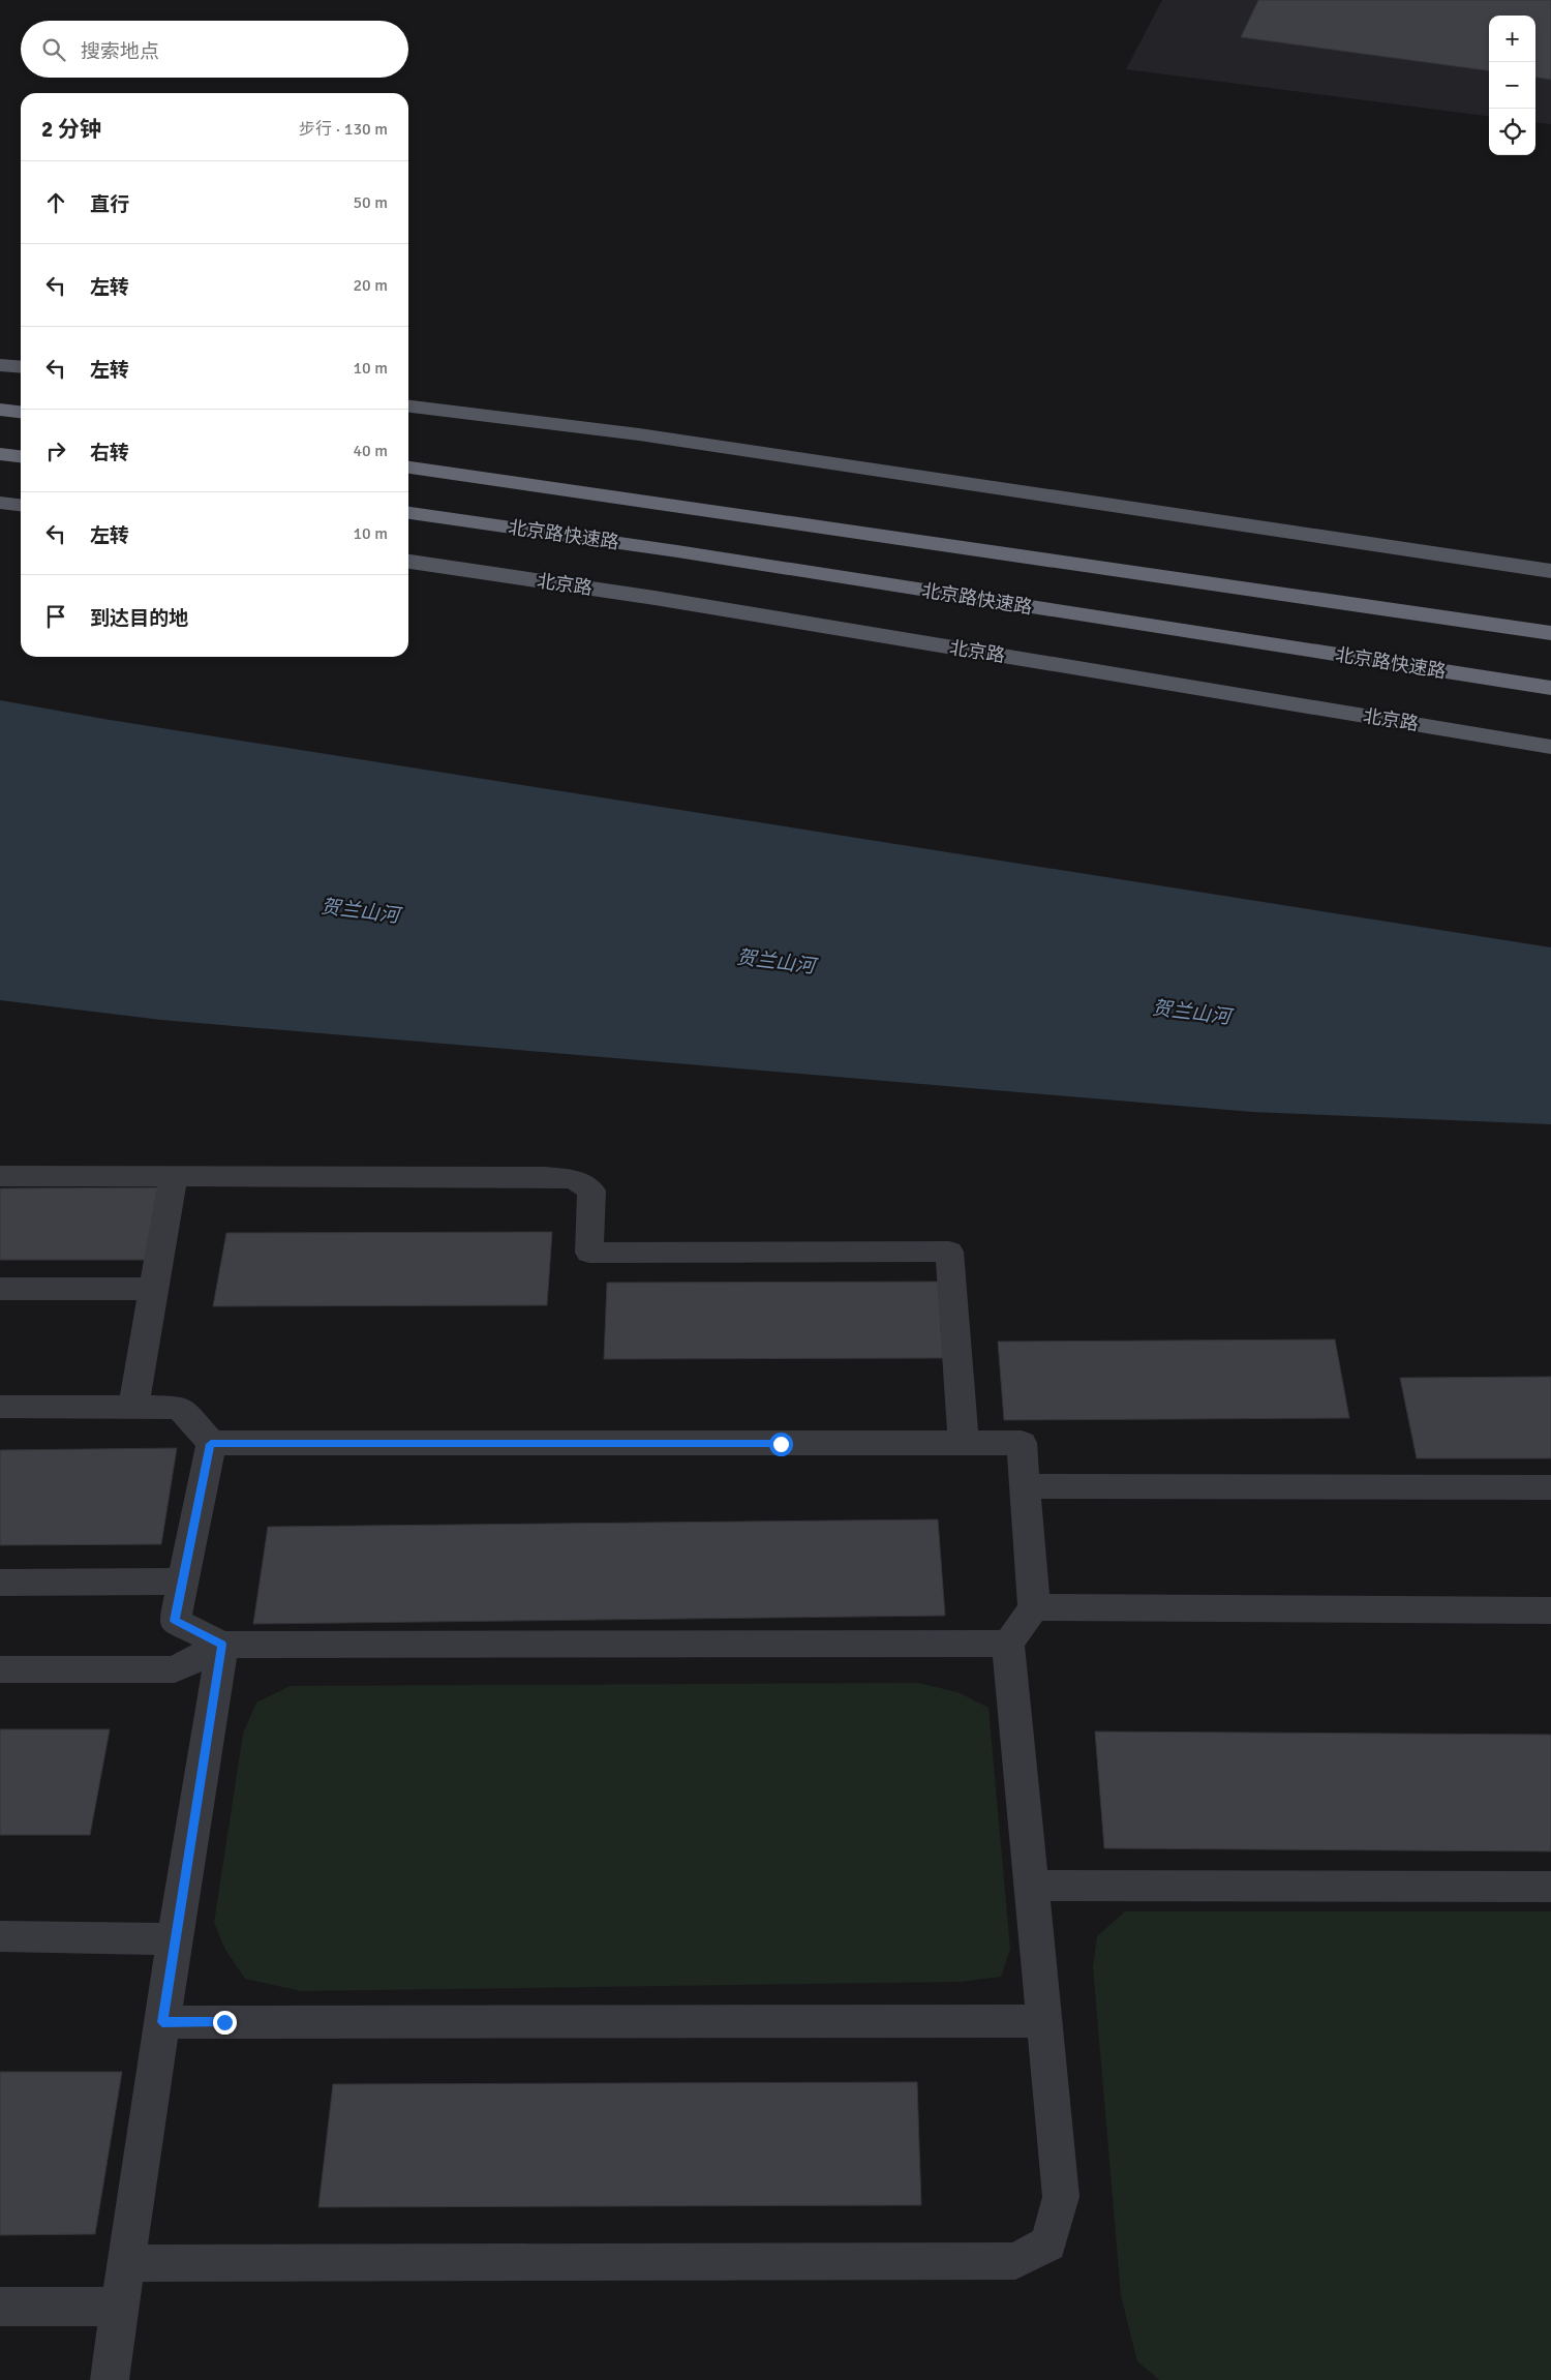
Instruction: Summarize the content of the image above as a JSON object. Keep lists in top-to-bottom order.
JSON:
{
  "streets": {
    "highway": ["北京路快速路"],
    "main road": ["北京路"]
  },
  "water": ["贺兰山河"],
  "page": {
    "map_buttons": ["+", "−"],
    "search": "搜索地点",
    "heading": ["2 分钟", "步行 · 130 m"],
    "list": [
      ["直行", "50 m"],
      ["左转", "20 m"],
      ["左转", "10 m"],
      ["右转", "40 m"],
      ["左转", "10 m"],
      "到达目的地"
    ]
  }
}
